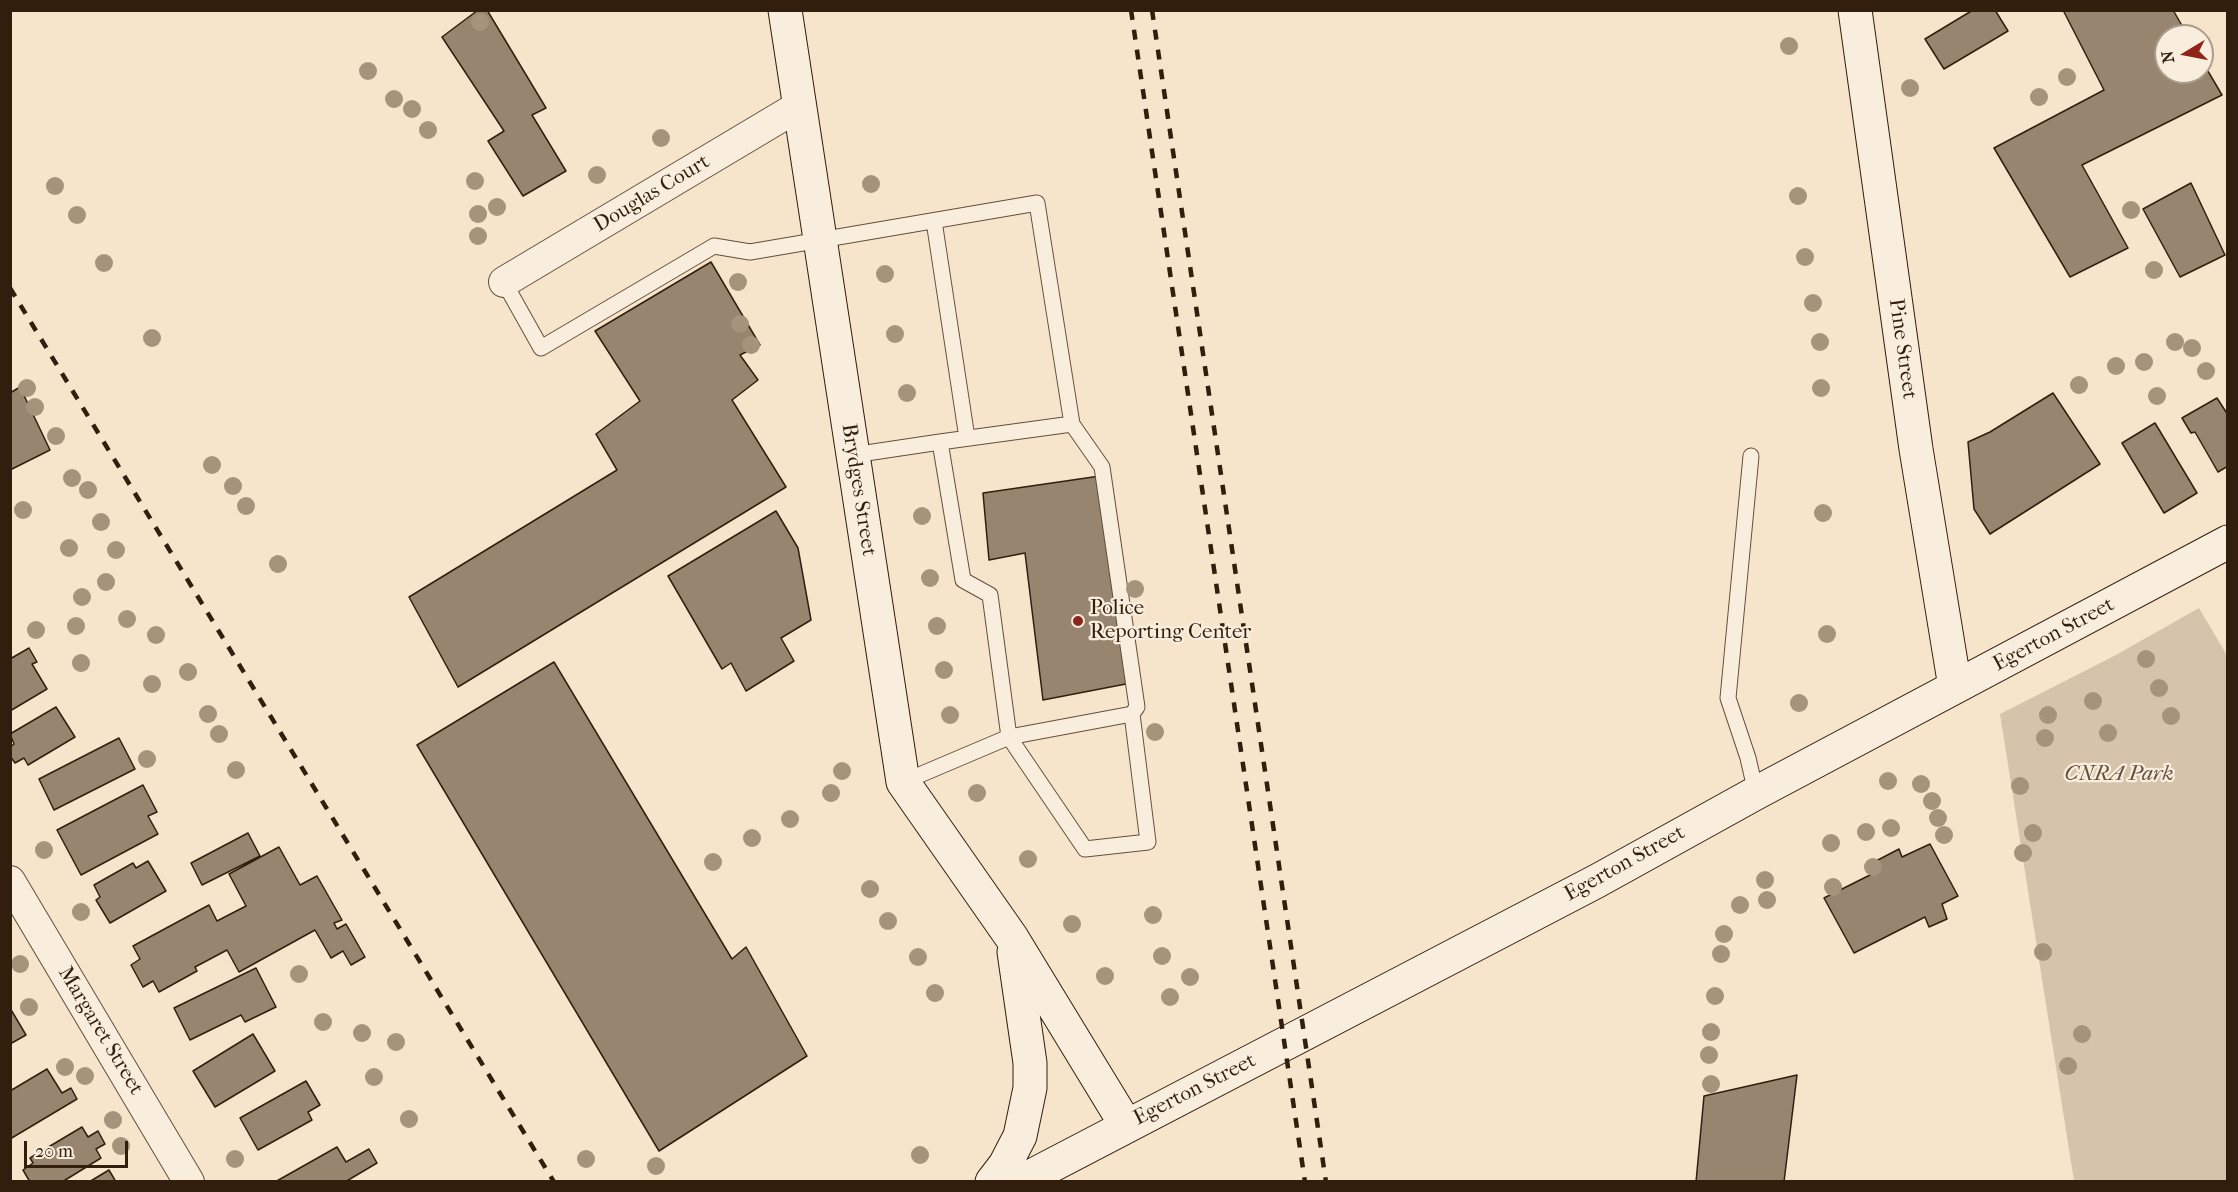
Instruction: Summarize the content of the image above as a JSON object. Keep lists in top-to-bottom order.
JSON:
{
  "streets": {
    "street": [
      "Douglas Court",
      "Pine Street",
      "Brydges Street",
      "Egerton Street",
      "Margaret Street"
    ]
  },
  "crossings": [
    ["Douglas Court", "Brydges Street"],
    ["Pine Street", "Egerton Street"],
    ["Brydges Street", "Egerton Street"]
  ],
  "parks": ["CNRA Park"],
  "places": ["Police Reporting Center"],
  "scale_bar": "20 m",
  "north": "left"
}
